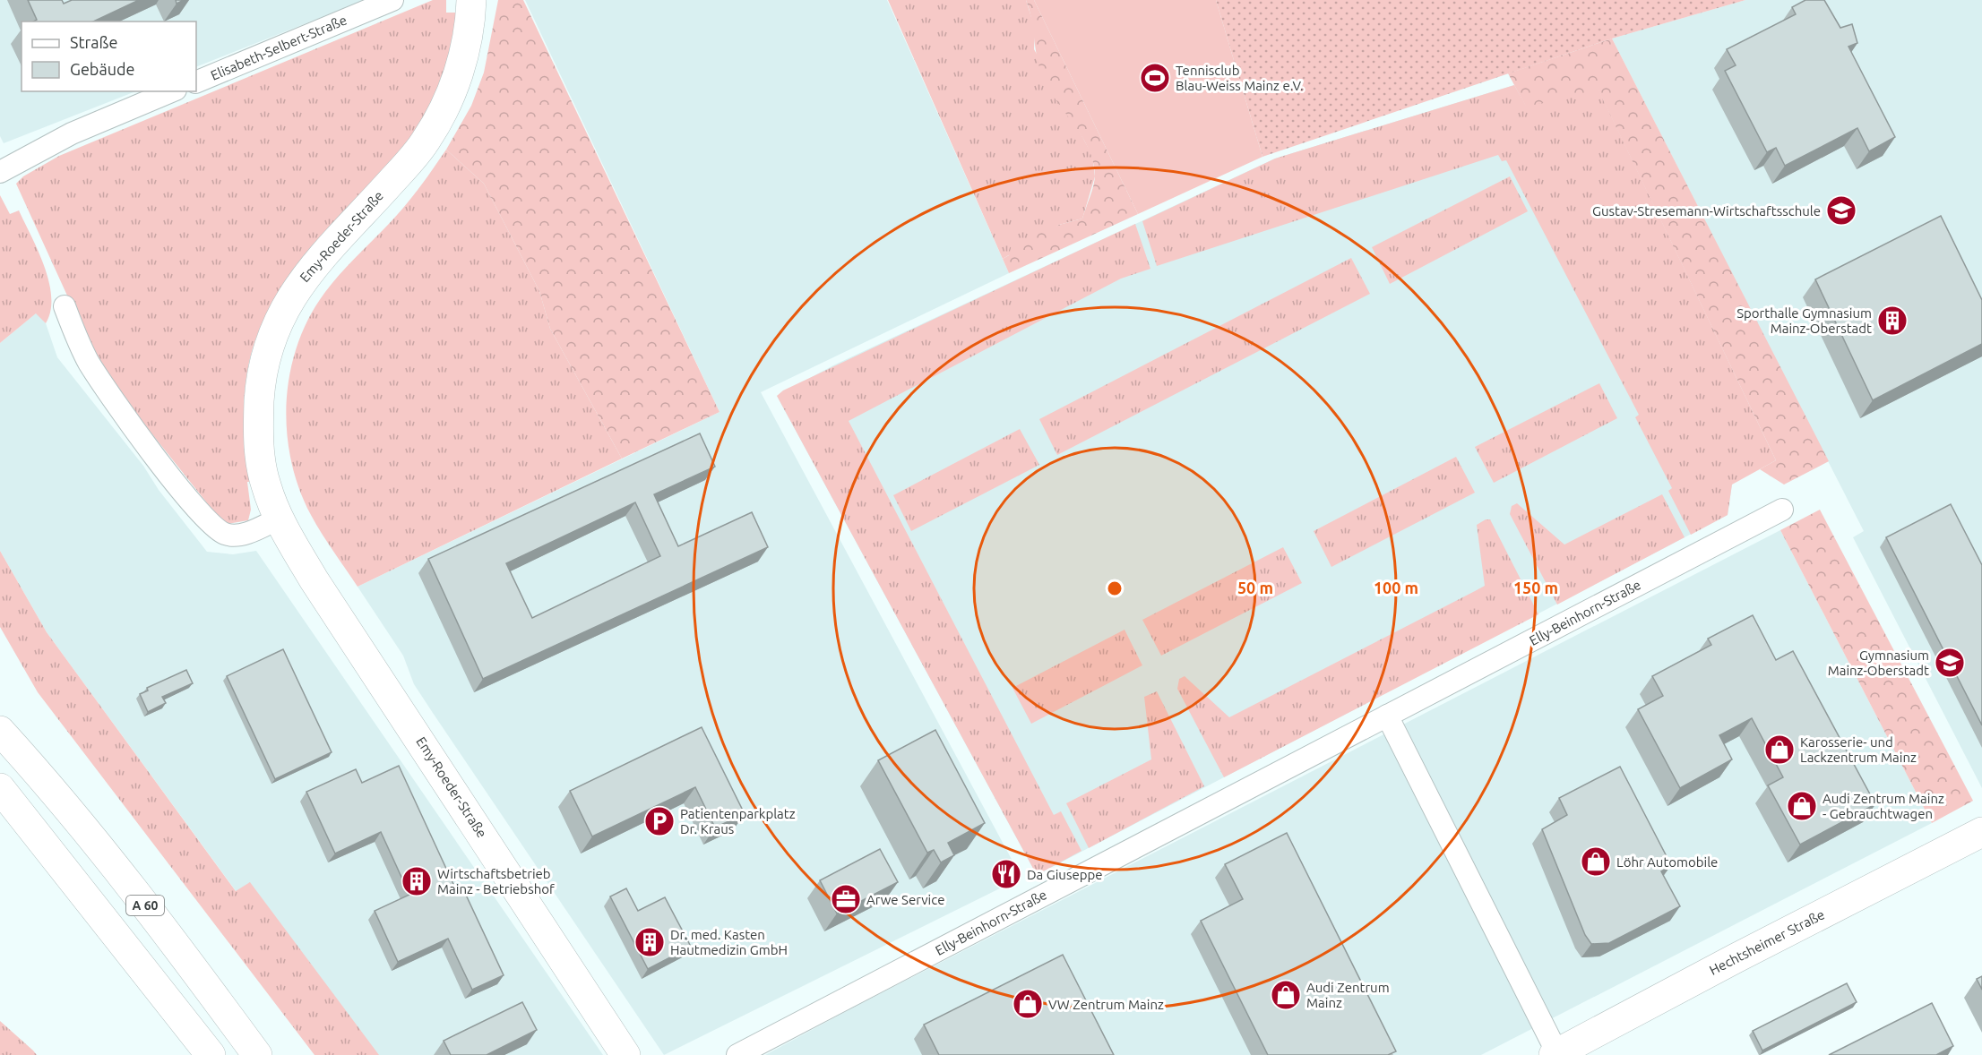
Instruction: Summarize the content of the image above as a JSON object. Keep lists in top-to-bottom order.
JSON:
{
  "streets": {
    "main road": ["Emy-Roeder-Straße", "A 60", "Hechtsheimer Straße"],
    "street": ["Elisabeth-Selbert-Straße", "Elly-Beinhorn-Straße"]
  },
  "places": {
    "sports": ["Tennisclub Blau-Weiss Mainz e.V."],
    "school or university": ["Gustav-Stresemann-Wirtschaftsschule", "Gymnasium Mainz-Oberstadt"],
    "building": ["Sporthalle Gymnasium Mainz-Oberstadt", "Wirtschaftsbetrieb Mainz - Betriebshof", "Dr. med. Kasten Hautmedizin GmbH"],
    "shop": [
      "Karosserie- und Lackzentrum Mainz",
      "Audi Zentrum Mainz - Gebrauchtwagen",
      "Löhr Automobile",
      "Audi Zentrum Mainz",
      "VW Zentrum Mainz"
    ],
    "parking": ["Patientenparkplatz Dr. Kraus"],
    "restaurant": ["Da Giuseppe"],
    "office": ["Arwe Service"]
  },
  "legend": ["Straße", "Gebäude"],
  "rings": ["50 m", "100 m", "150 m"]
}
